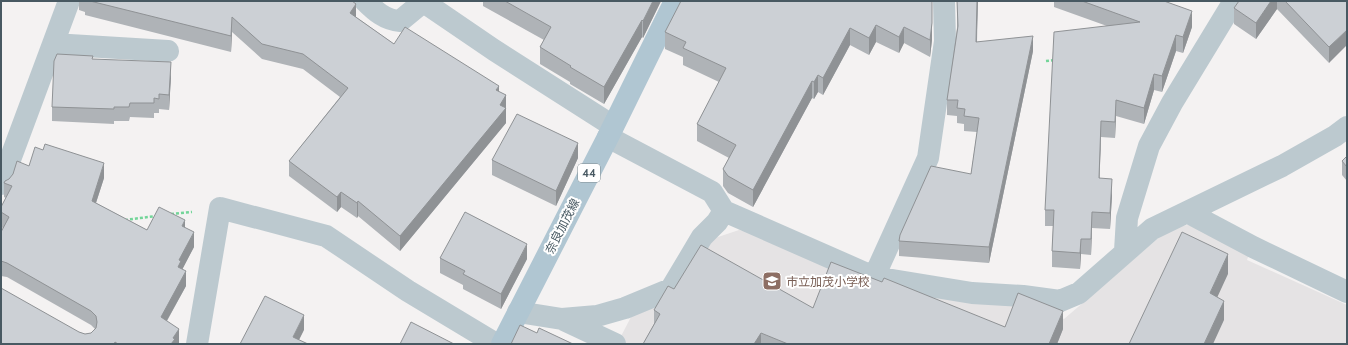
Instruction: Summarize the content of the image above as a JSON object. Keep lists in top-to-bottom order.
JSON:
{
  "streets": {
    "main road": ["44", "奈良加茂線"]
  },
  "places": {
    "school or university": ["市立加茂小学校"]
  }
}
